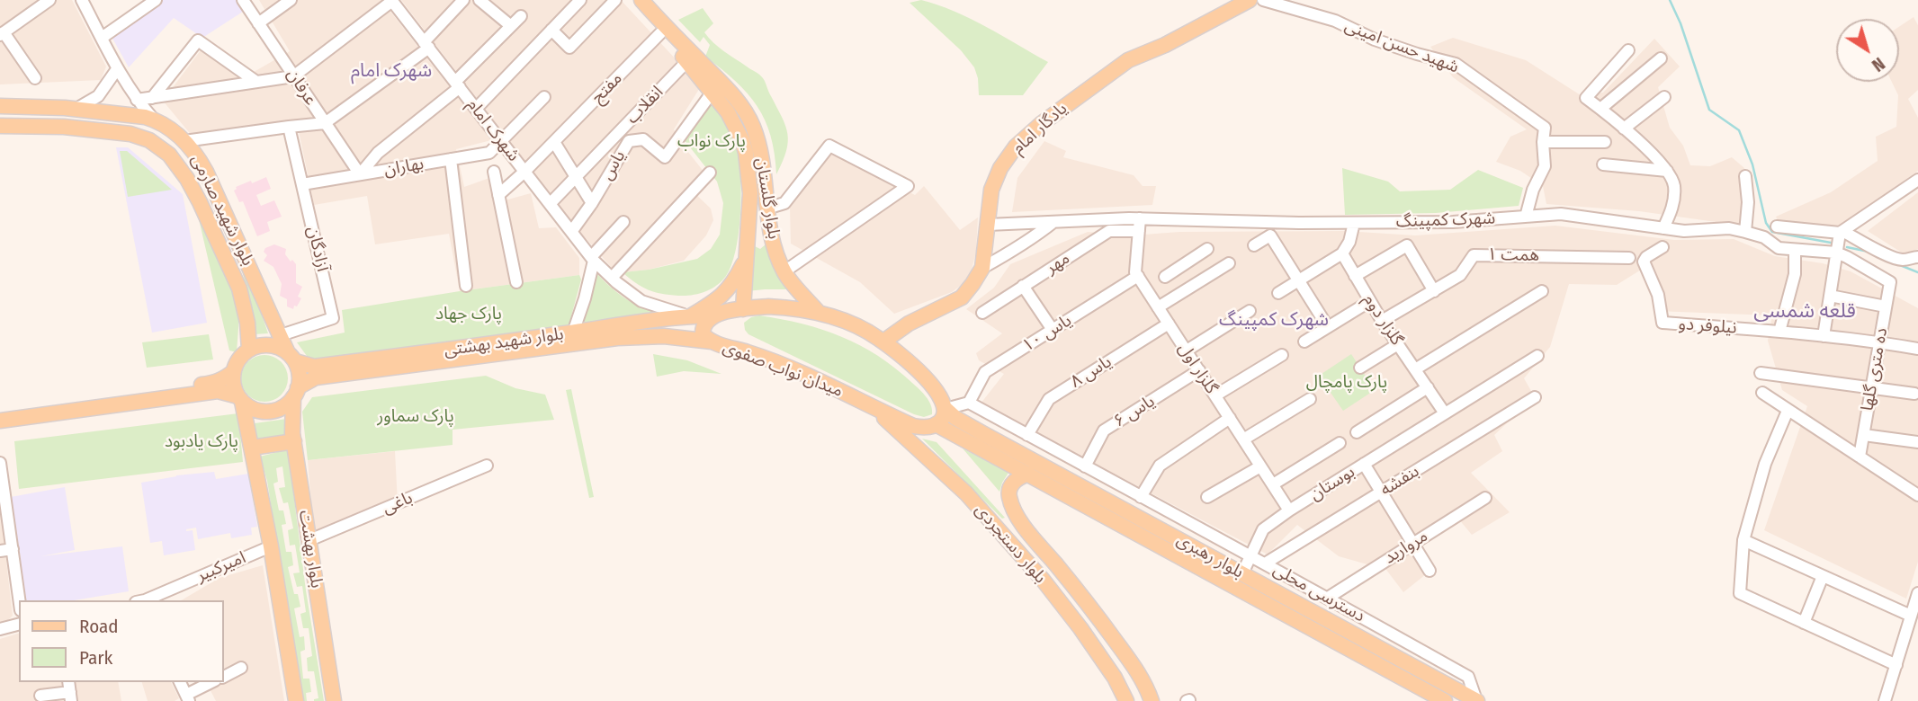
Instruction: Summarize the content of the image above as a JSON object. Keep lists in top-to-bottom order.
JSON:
{
  "streets": {
    "main road": [
      "یادگار امام",
      "بلوار گلستان",
      "بلوار شهید صارمی",
      "بلوار شهید بهشتی",
      "میدان نواب صفوی",
      "بلوار دستجردی",
      "بلوار بهشت",
      "بلوار رهبری"
    ],
    "street": [
      "شهید حسن امینی",
      "عرفان",
      "مفتح",
      "انقلاب",
      "شهرک امام",
      "یاس",
      "بهاران",
      "شهرک کمپینگ",
      "آزادگان",
      "همت ۱",
      "مهر",
      "گلزار دوم",
      "نیلوفر دو",
      "یاس ۱۰",
      "گلزار اول",
      "ده متری گلها",
      "یاس ۸",
      "یاس ۶",
      "بنفشه",
      "بوستان",
      "باغی",
      "مروارید",
      "امیرکبیر",
      "دسترسی محلی"
    ]
  },
  "crossings": [
    ["شهید حسن امینی", "شهرک کمپینگ"],
    ["عرفان", "بهاران"],
    ["مفتح", "شهرک امام"],
    ["مفتح", "بلوار گلستان"],
    ["انقلاب", "شهرک امام"],
    ["انقلاب", "بلوار گلستان"],
    ["یادگار امام", "شهرک کمپینگ"],
    ["یادگار امام", "میدان نواب صفوی"],
    ["شهرک امام", "یاس"],
    ["شهرک امام", "بهاران"],
    ["شهرک امام", "بلوار شهید بهشتی"],
    ["یاس", "بلوار گلستان"],
    ["بهاران", "آزادگان"],
    ["بلوار گلستان", "میدان نواب صفوی"],
    ["بلوار شهید صارمی", "آزادگان"],
    ["بلوار شهید صارمی", "بلوار شهید بهشتی"],
    ["بلوار شهید صارمی", "بلوار بهشت"],
    ["شهرک کمپینگ", "ده متری گلها"],
    ["همت ۱", "گلزار دوم"],
    ["گلزار دوم", "بوستان"],
    ["نیلوفر دو", "ده متری گلها"],
    ["یاس ۱۰", "گلزار اول"],
    ["یاس ۱۰", "دسترسی محلی"],
    ["بلوار شهید بهشتی", "میدان نواب صفوی"],
    ["بلوار شهید بهشتی", "بلوار بهشت"],
    ["گلزار اول", "یاس ۸"],
    ["گلزار اول", "یاس ۶"],
    ["گلزار اول", "بوستان"],
    ["میدان نواب صفوی", "بلوار دستجردی"],
    ["میدان نواب صفوی", "بلوار رهبری"],
    ["یاس ۸", "دسترسی محلی"],
    ["یاس ۶", "دسترسی محلی"],
    ["بنفشه", "دسترسی محلی"],
    ["بوستان", "بلوار رهبری"],
    ["بوستان", "دسترسی محلی"],
    ["باغی", "بلوار بهشت"],
    ["بلوار دستجردی", "بلوار رهبری"],
    ["مروارید", "دسترسی محلی"],
    ["بلوار رهبری", "دسترسی محلی"]
  ],
  "districts": ["شهرک امام", "قلعه شمسی", "شهرک کمپینگ"],
  "parks": [
    "پارک نواب",
    "پارک جهاد",
    "پارک پامچال",
    "پارک سماور",
    "پارک یادبود"
  ],
  "legend": ["Road", "Park"],
  "north": "bottom right"
}
